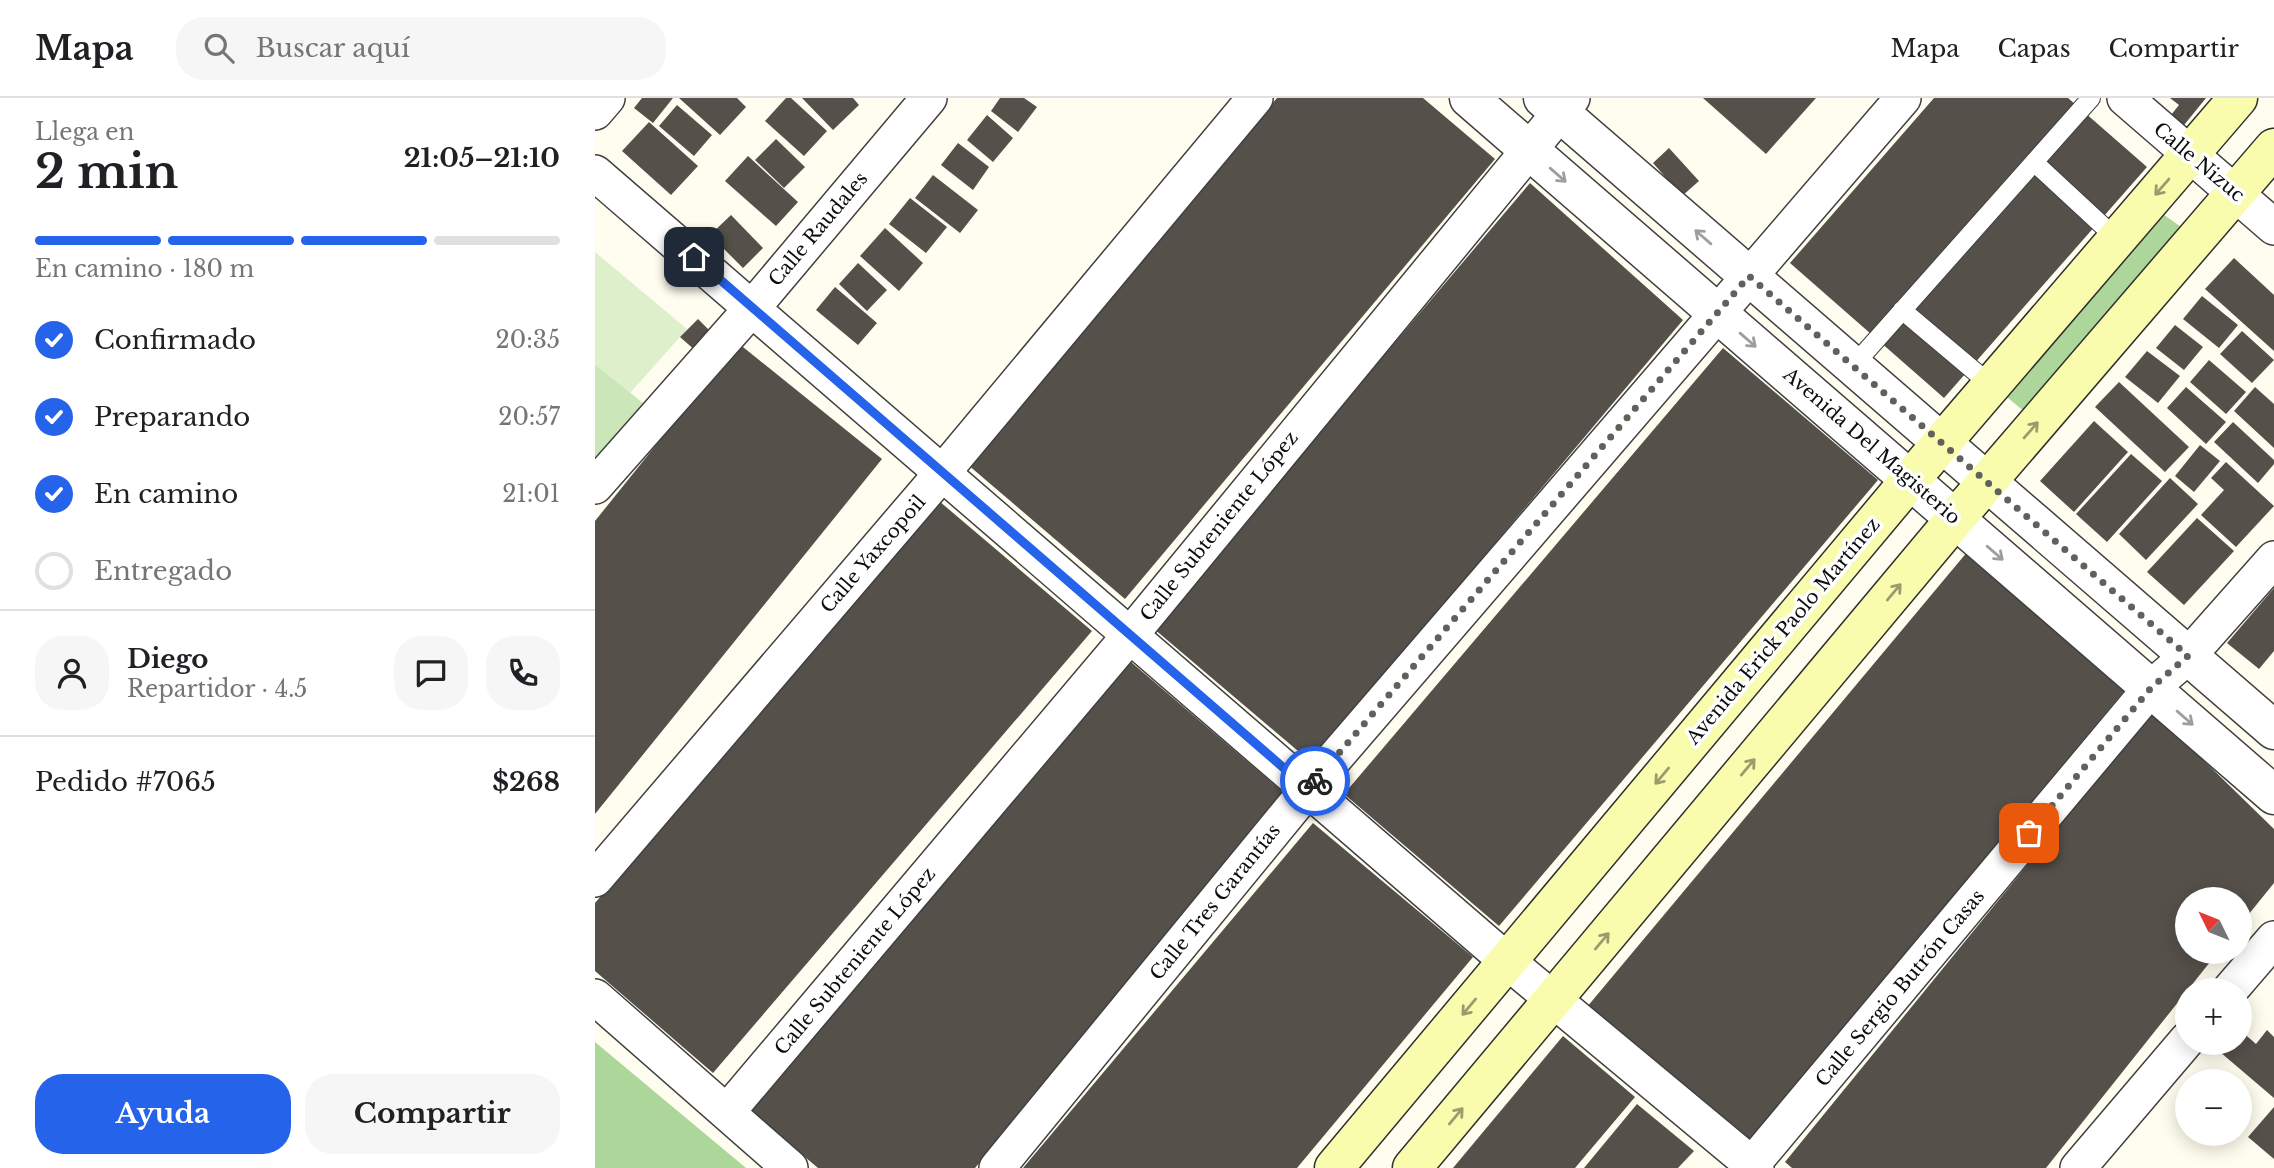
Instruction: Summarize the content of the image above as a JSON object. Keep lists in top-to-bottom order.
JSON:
{
  "streets": {
    "main road": ["Avenida Erick Paolo Martínez"],
    "street": [
      "Calle Nizuc",
      "Calle Raudales",
      "Avenida Del Magisterio",
      "Calle Subteniente López",
      "Calle Yaxcopoil",
      "Calle Tres Garantías",
      "Calle Sergio Butrón Casas"
    ]
  },
  "crossings": [
    ["Calle Nizuc", "Avenida Erick Paolo Martínez"],
    ["Avenida Del Magisterio", "Calle Subteniente López"],
    ["Avenida Del Magisterio", "Avenida Erick Paolo Martínez"],
    ["Avenida Del Magisterio", "Calle Tres Garantías"],
    ["Avenida Del Magisterio", "Calle Sergio Butrón Casas"]
  ],
  "north": "top left",
  "page": {
    "header": "Mapa",
    "search": "Buscar aquí",
    "nav": ["Mapa", "Capas", "Compartir"],
    "heading": ["2 min", "Llega en", "21:05–21:10"],
    "panel": [
      "Diego",
      "Repartidor · 4.5",
      "Pedido #7065",
      "$268"
    ],
    "bar": "En camino · 180 m",
    "list": [
      ["Confirmado", "20:35"],
      ["Preparando", "20:57"],
      ["En camino", "21:01"],
      "Entregado"
    ],
    "map_buttons": ["+", "−"],
    "buttons": ["Ayuda", "Compartir"]
  }
}
